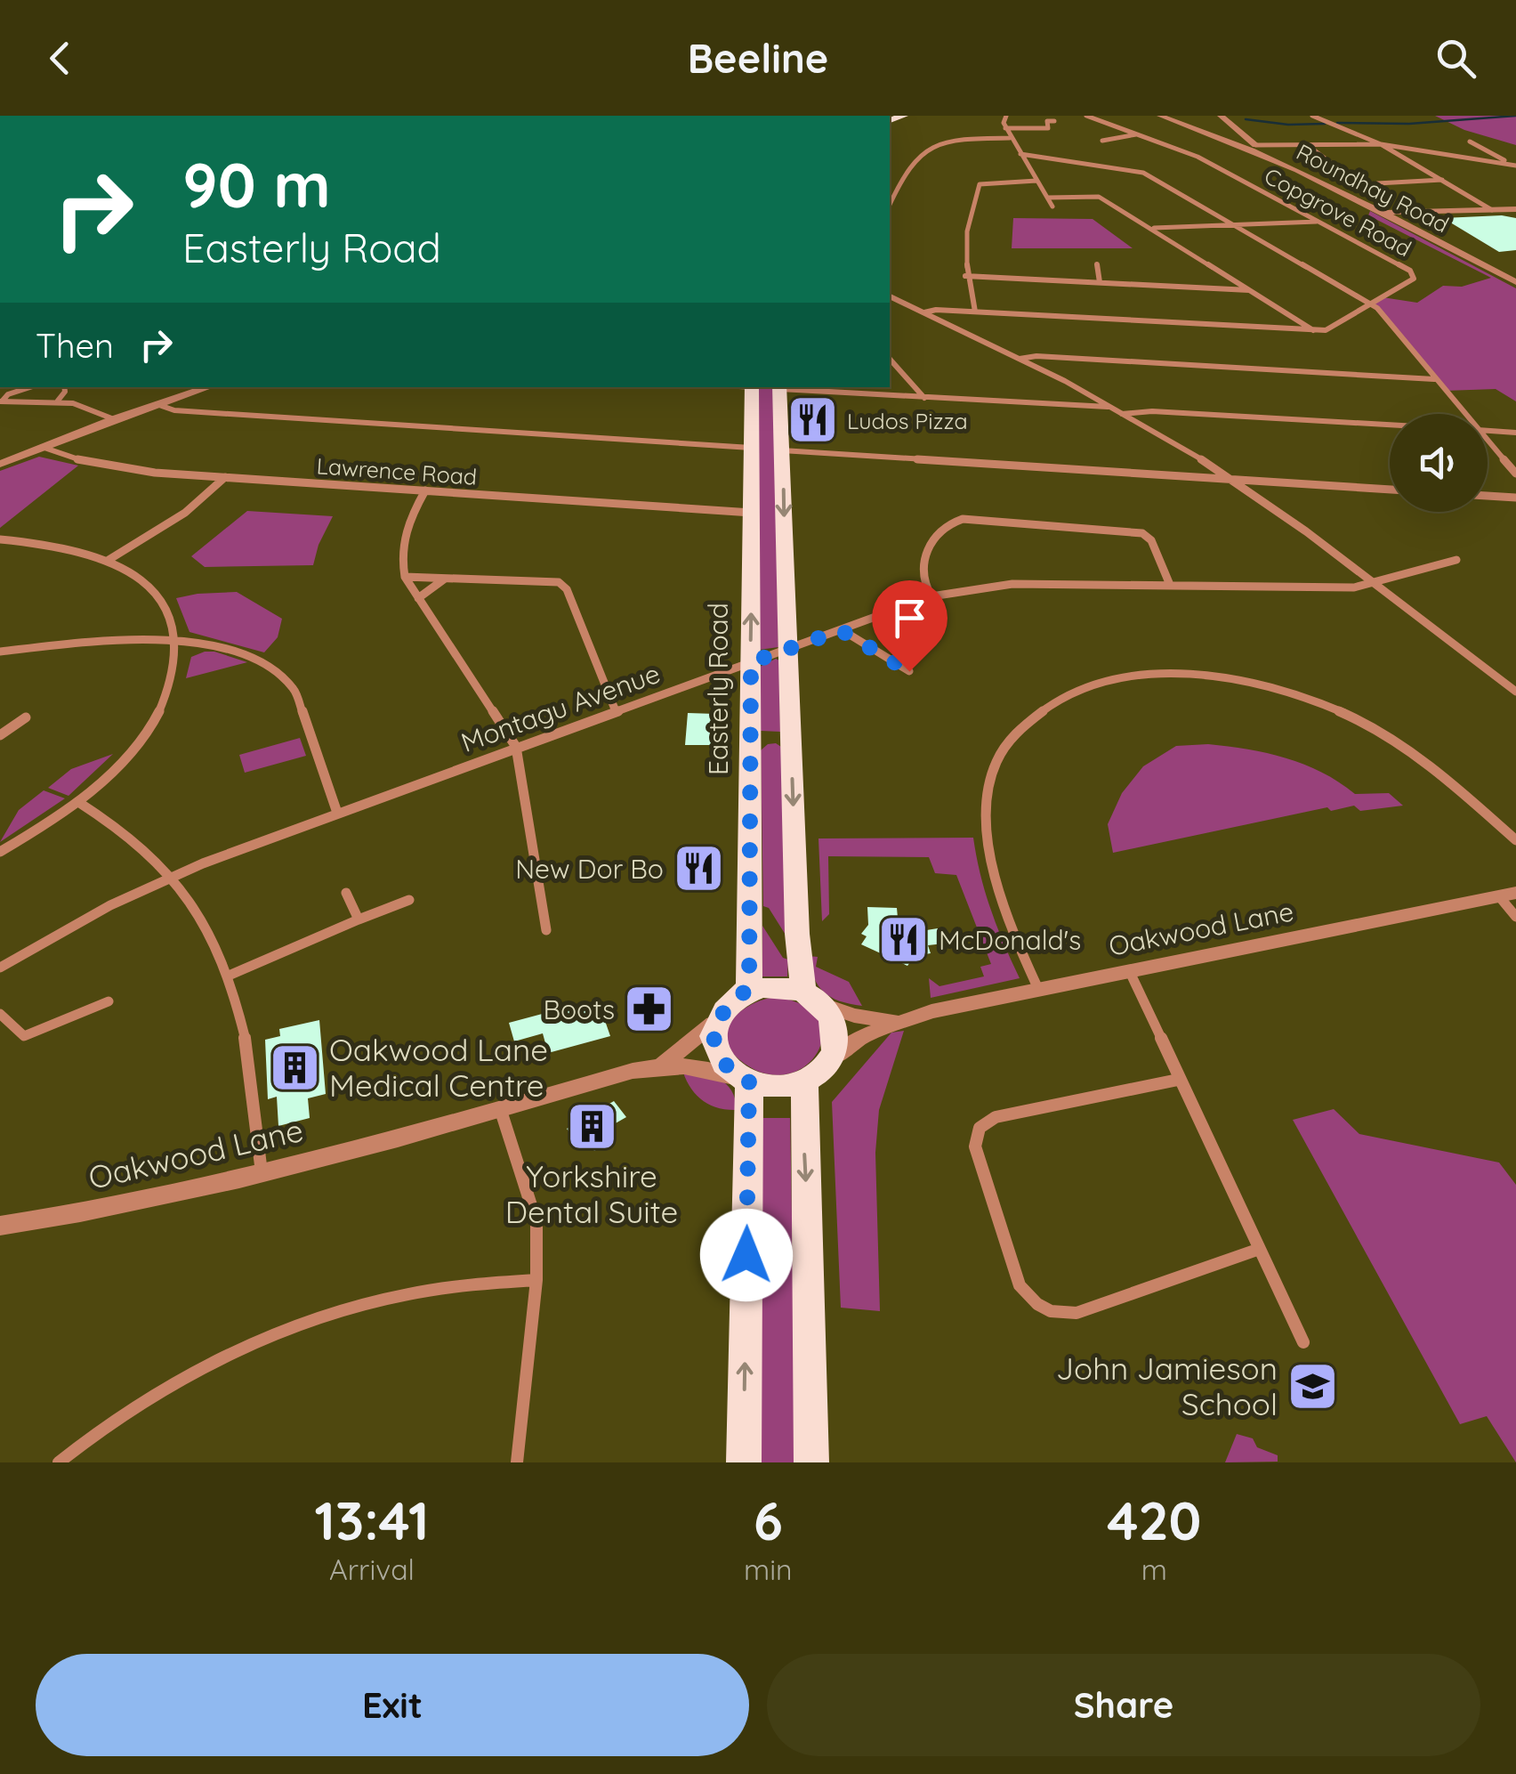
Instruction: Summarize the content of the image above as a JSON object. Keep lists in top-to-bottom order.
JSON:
{
  "streets": {
    "main road": ["Easterly Road"],
    "street": [
      "Roundhay Road",
      "Copgrove Road",
      "Lawrence Road",
      "Montagu Avenue",
      "Oakwood Lane"
    ]
  },
  "crossings": [
    ["Lawrence Road", "Easterly Road"],
    ["Easterly Road", "Montagu Avenue"],
    ["Easterly Road", "Oakwood Lane"]
  ],
  "places": {
    "restaurant": ["Ludos Pizza", "New Dor Bo", "McDonald's"],
    "pharmacy": ["Boots"],
    "building": ["Oakwood Lane Medical Centre", "Yorkshire Dental Suite"],
    "school or university": ["John Jamieson School"]
  },
  "page": {
    "header": "Beeline",
    "turn": ["90 m", "Easterly Road"],
    "then": "Then",
    "eta": [
      "13:41",
      "Arrival",
      "6",
      "min",
      "420",
      "m"
    ],
    "buttons": ["Exit", "Share"]
  }
}
